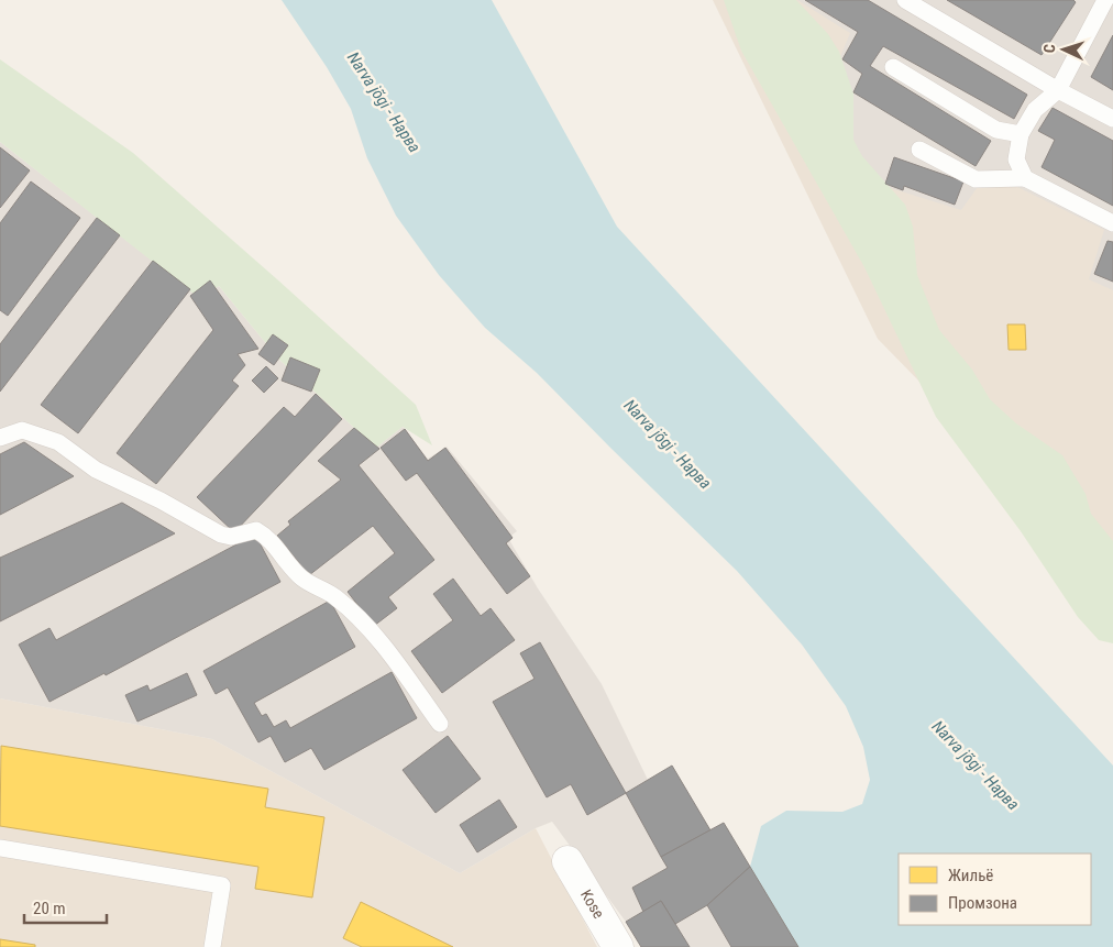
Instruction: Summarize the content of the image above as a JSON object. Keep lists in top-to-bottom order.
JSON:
{
  "streets": {
    "street": ["Kose"]
  },
  "water": ["Narva jõgi - Нарва"],
  "legend": ["Жильё", "Промзона"],
  "scale_bar": "20 m",
  "north": "left"
}
